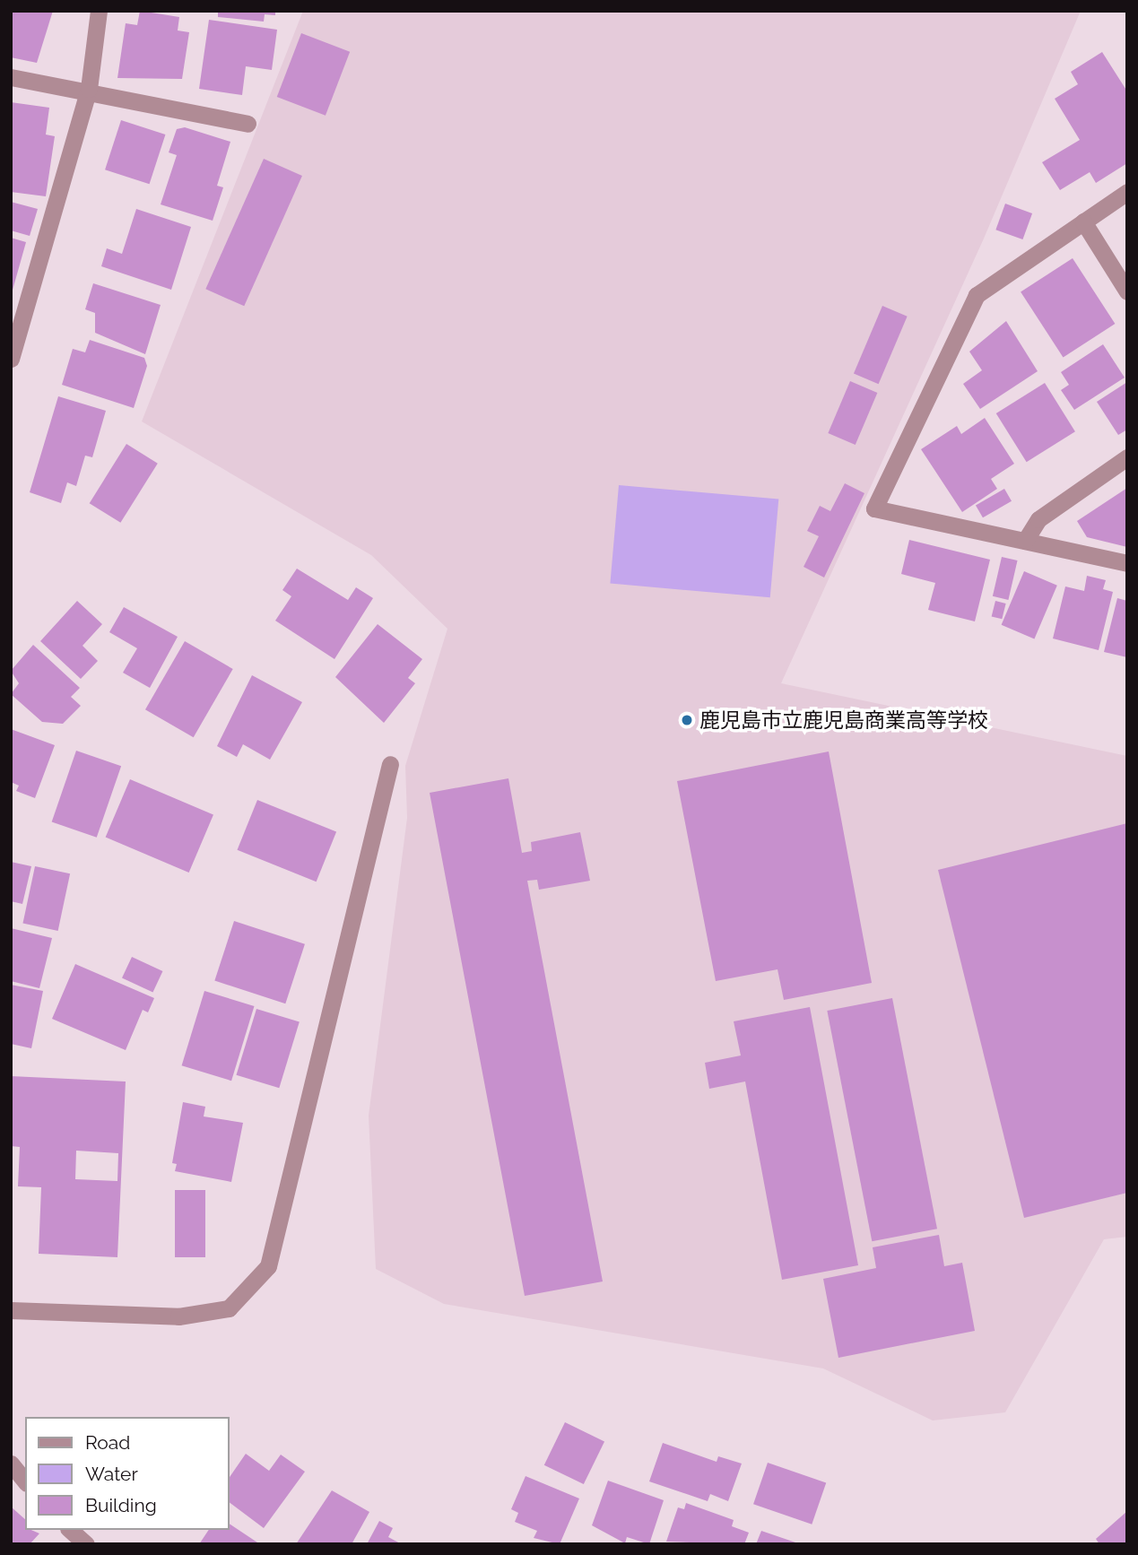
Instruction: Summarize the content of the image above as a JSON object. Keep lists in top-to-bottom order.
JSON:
{
  "places": ["鹿児島市立鹿児島商業高等学校"],
  "legend": ["Road", "Water", "Building"]
}
